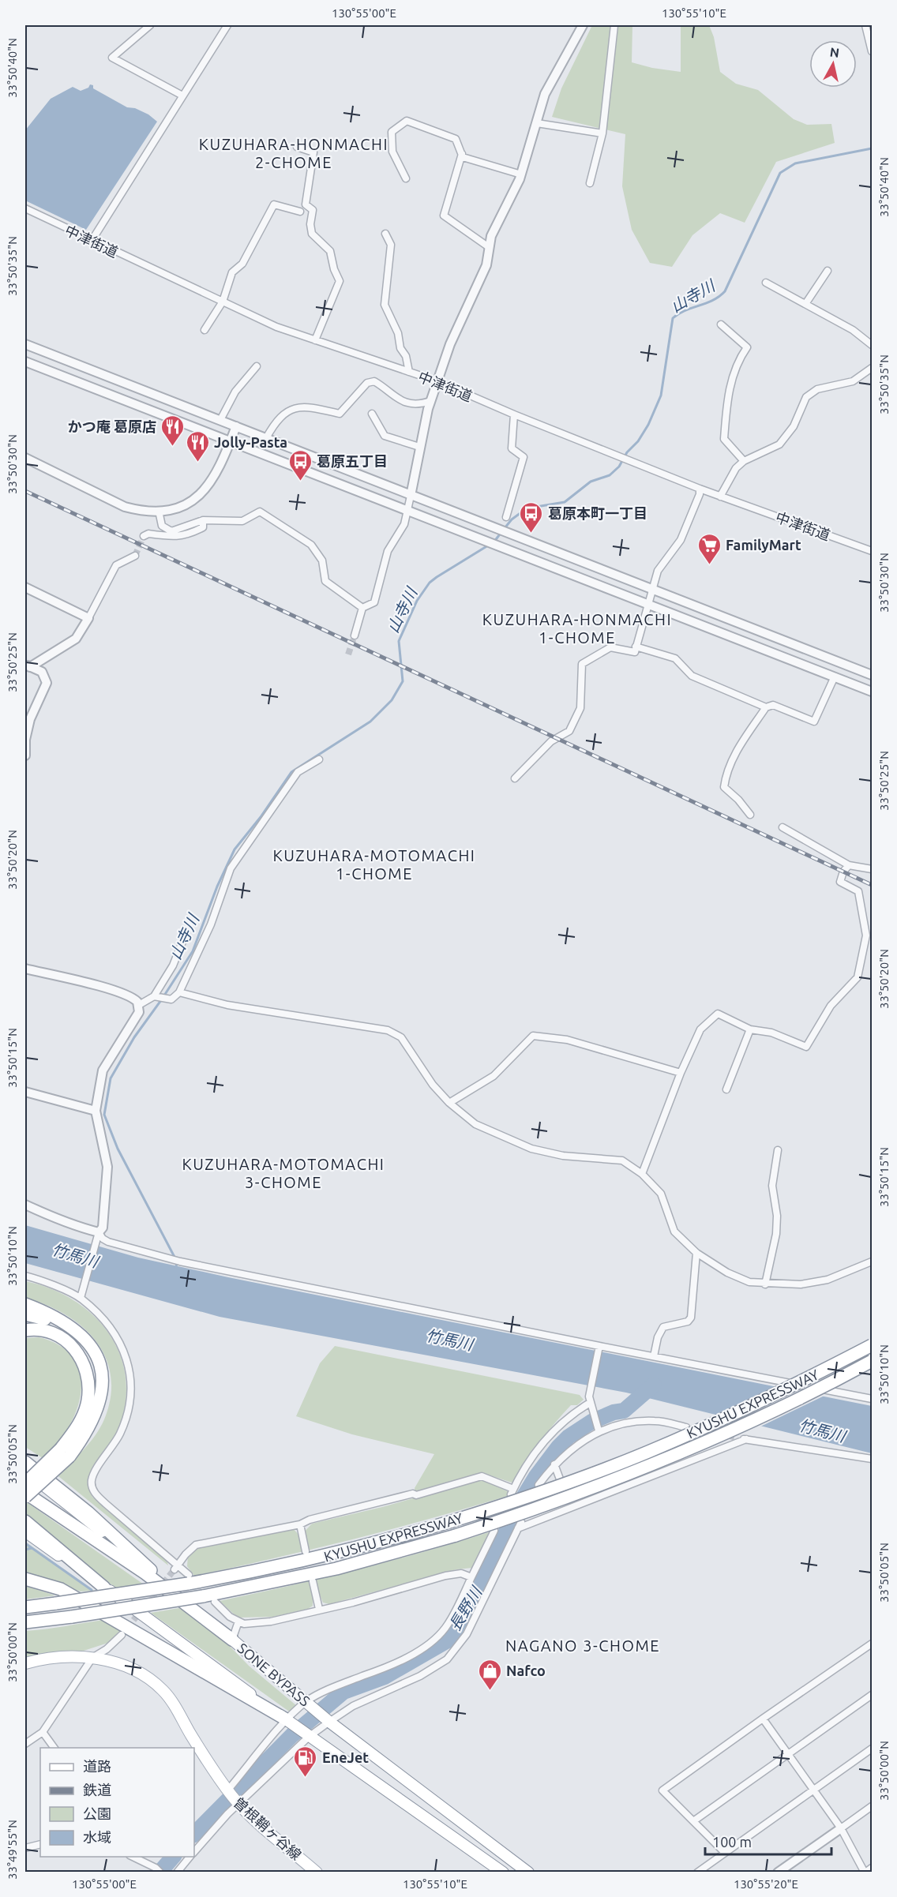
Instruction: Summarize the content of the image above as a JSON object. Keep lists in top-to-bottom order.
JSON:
{
  "streets": {
    "highway": ["KYUSHU EXPRESSWAY"],
    "main road": ["SONE BYPASS", "曽根鞘ヶ谷線"],
    "street": ["中津街道"]
  },
  "districts": [
    "KUZUHARA-HONMACHI 2-CHOME",
    "KUZUHARA-HONMACHI 1-CHOME",
    "KUZUHARA-MOTOMACHI 1-CHOME",
    "KUZUHARA-MOTOMACHI 3-CHOME",
    "NAGANO 3-CHOME"
  ],
  "water": ["山寺川", "竹馬川", "長野川"],
  "places": {
    "restaurant": ["かつ庵 葛原店", "Jolly-Pasta"],
    "bus stop": ["葛原五丁目", "葛原本町一丁目"],
    "supermarket": ["FamilyMart"],
    "shop": ["Nafco"],
    "fuel station": ["EneJet"]
  },
  "legend": [
    "道路",
    "鉄道",
    "公園",
    "水域"
  ],
  "scale_bar": "100 m",
  "north": "top",
  "coordinates": [
    "130°55'00\"E",
    "130°55'10\"E",
    "33°50'40\"N",
    "33°50'35\"N",
    "33°50'30\"N",
    "33°50'25\"N",
    "33°50'20\"N",
    "33°50'15\"N",
    "33°50'10\"N",
    "33°50'05\"N",
    "33°50'00\"N",
    "33°49'55\"N",
    "130°55'20\"E"
  ]
}
